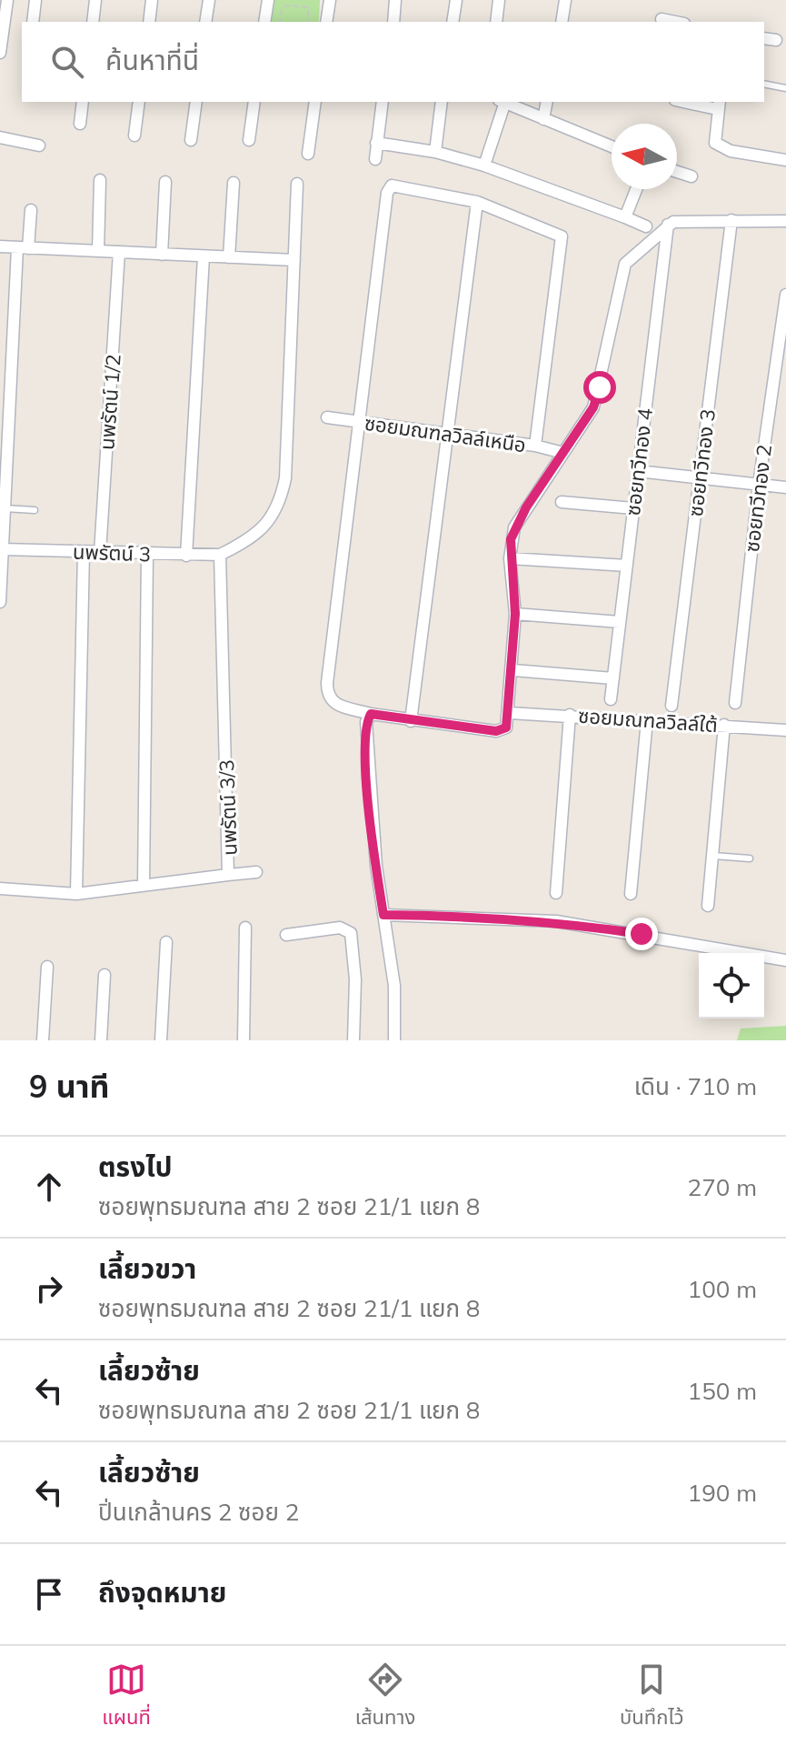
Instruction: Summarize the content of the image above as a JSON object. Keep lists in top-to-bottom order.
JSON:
{
  "streets": {
    "street": [
      "นพรัตน์ 1/2",
      "ซอยมณฑลวิลล์เหนือ",
      "ซอยทวีทอง 4",
      "ซอยทวีทอง 3",
      "ซอยทวีทอง 2",
      "นพรัตน์ 3",
      "ซอยมณฑลวิลล์ใต้",
      "นพรัตน์ 3/3"
    ]
  },
  "crossings": [
    ["นพรัตน์ 1/2", "นพรัตน์ 3"],
    ["นพรัตน์ 3", "นพรัตน์ 3/3"]
  ],
  "north": "left",
  "page": {
    "search": "ค้นหาที่นี่",
    "heading": ["9 นาที", "เดิน · 710 m"],
    "list": [
      ["ตรงไป", "ซอยพุทธมณฑล สาย 2 ซอย 21/1 แยก 8", "270 m"],
      ["เลี้ยวขวา", "ซอยพุทธมณฑล สาย 2 ซอย 21/1 แยก 8", "100 m"],
      ["เลี้ยวซ้าย", "ซอยพุทธมณฑล สาย 2 ซอย 21/1 แยก 8", "150 m"],
      ["เลี้ยวซ้าย", "ปิ่นเกล้านคร 2 ซอย 2", "190 m"],
      "ถึงจุดหมาย"
    ],
    "nav": ["แผนที่", "เส้นทาง", "บันทึกไว้"]
  }
}
